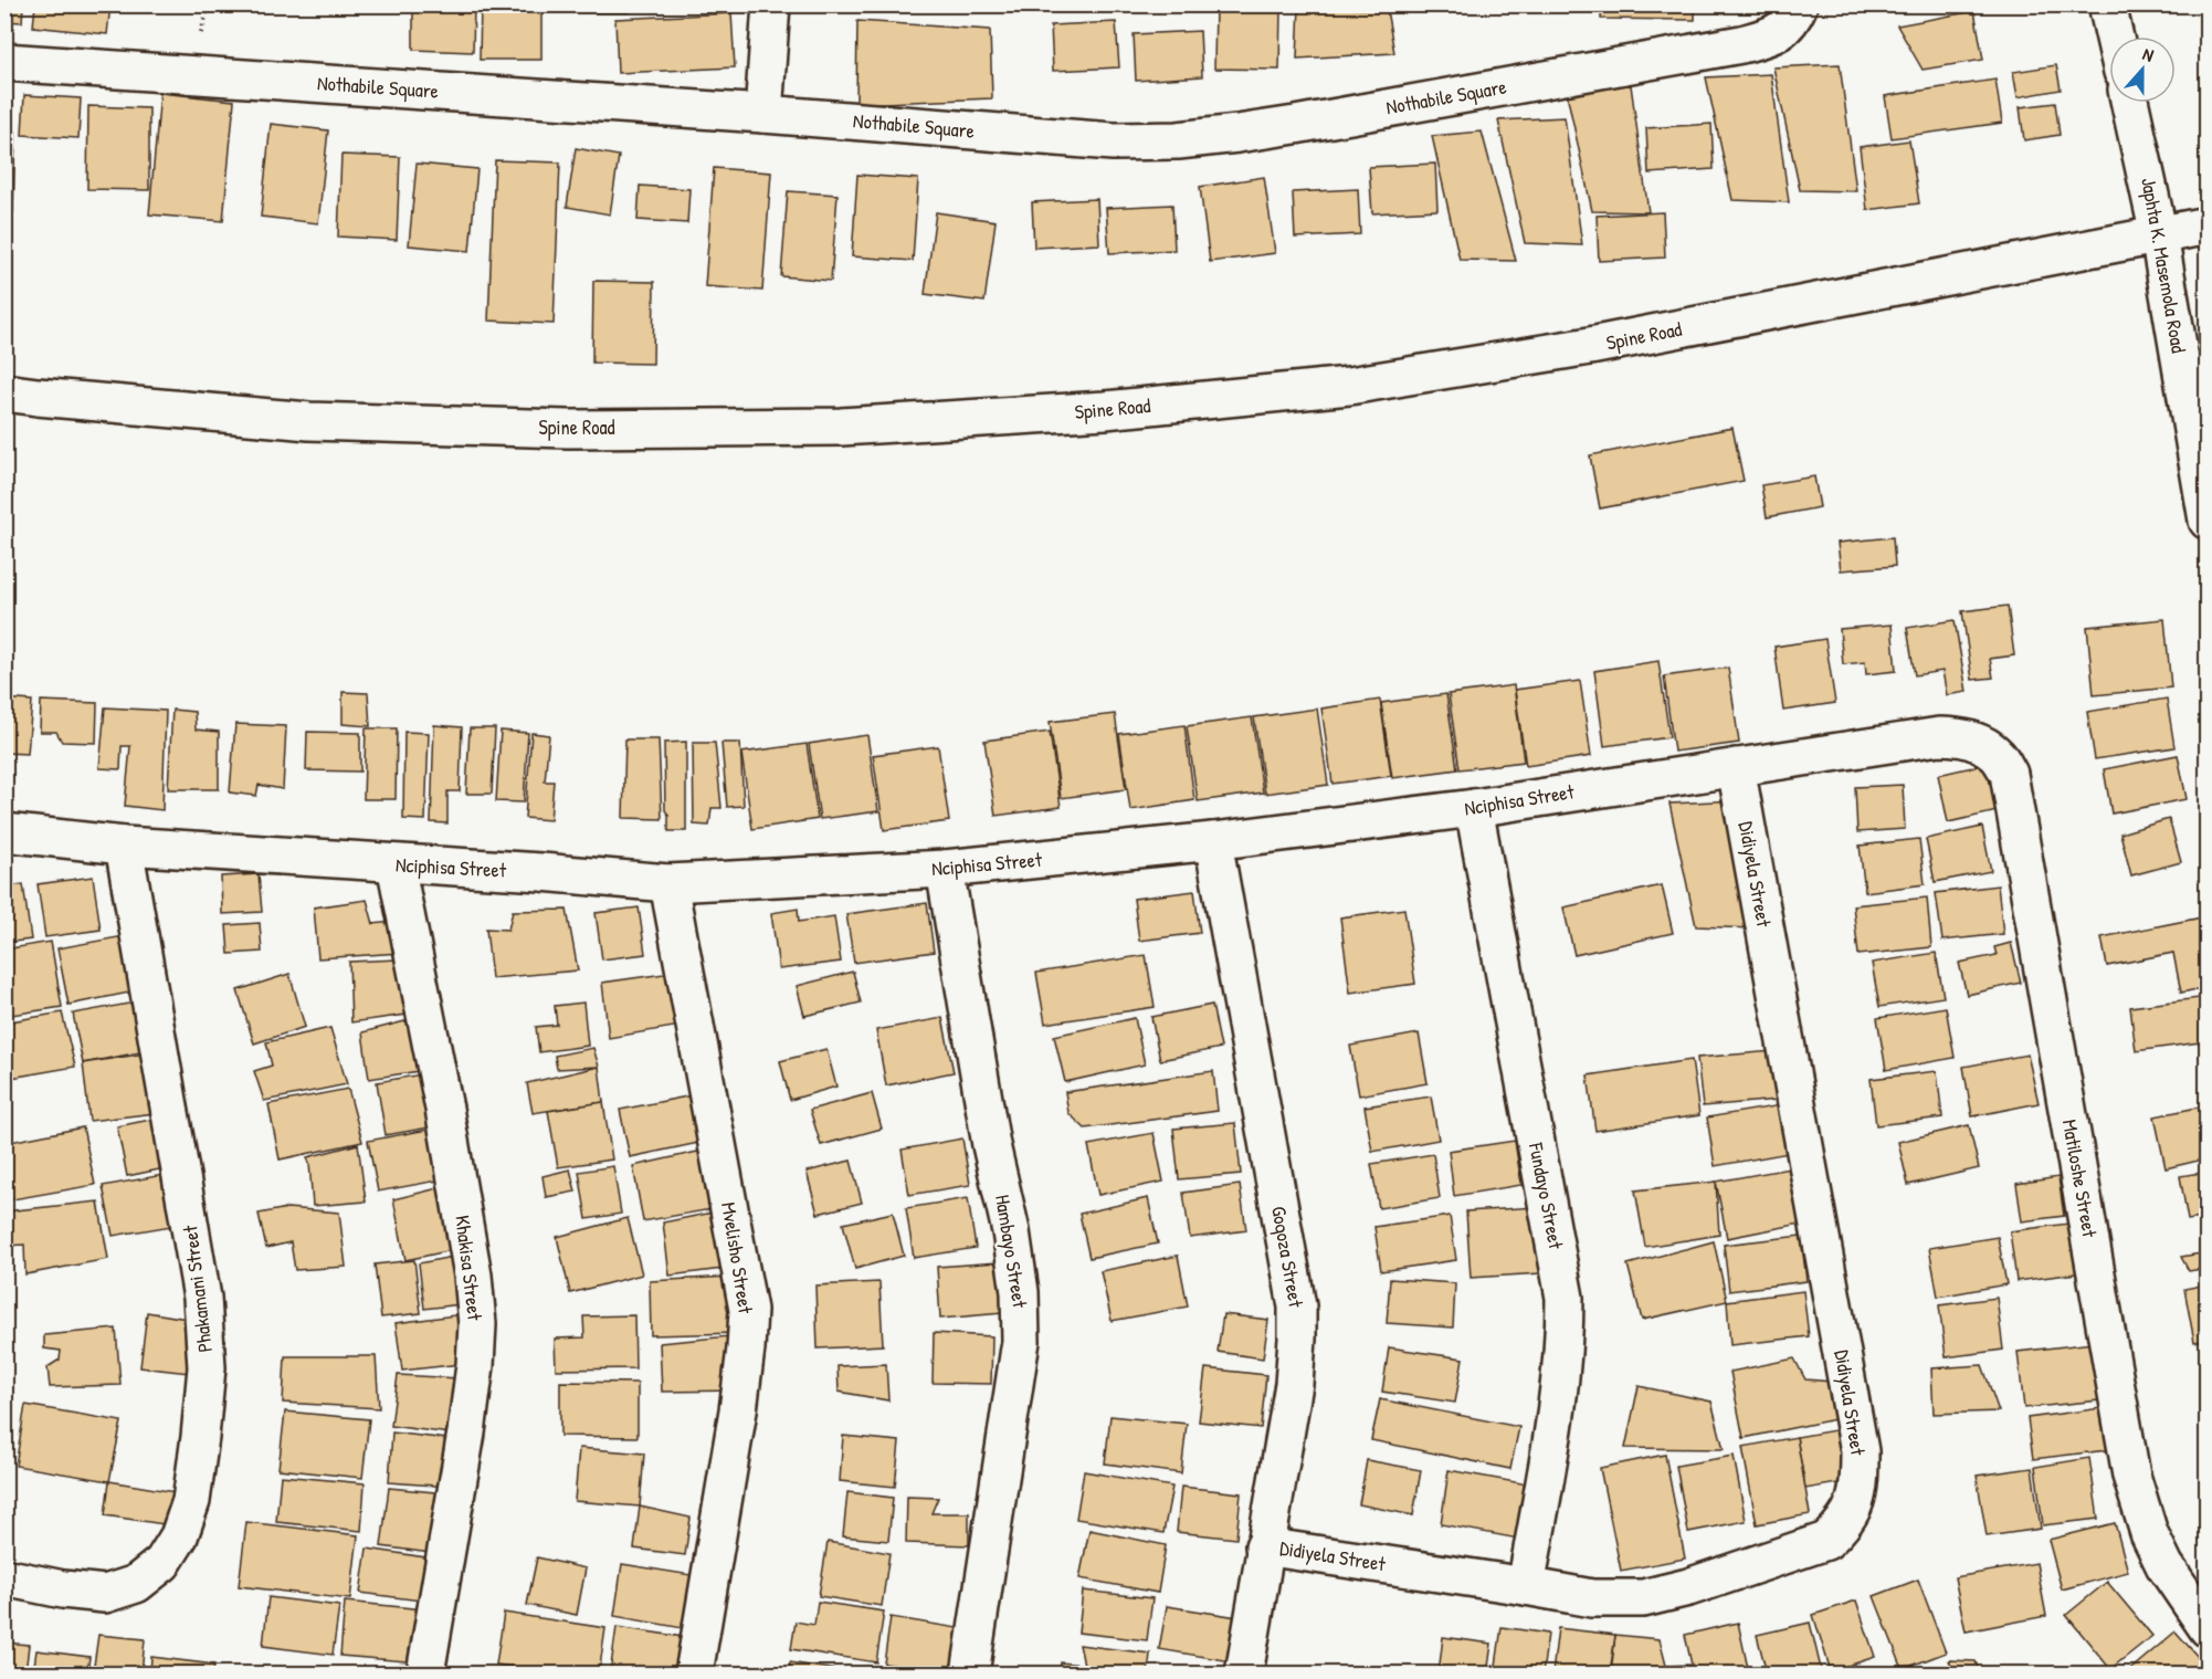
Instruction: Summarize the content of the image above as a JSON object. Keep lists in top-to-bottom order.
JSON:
{
  "streets": {
    "street": [
      "Nothabile Square",
      "Japhta K. Masemola Road",
      "Spine Road",
      "Nciphisa Street",
      "Didiyela Street",
      "Matiloshe Street",
      "Fundayo Street",
      "Hambayo Street",
      "Goqoza Street",
      "Mvelisho Street",
      "Khakisa Street",
      "Phakamani Street"
    ]
  },
  "crossings": [
    ["Japhta K. Masemola Road", "Spine Road"],
    ["Nciphisa Street", "Didiyela Street"],
    ["Nciphisa Street", "Matiloshe Street"],
    ["Nciphisa Street", "Fundayo Street"],
    ["Nciphisa Street", "Hambayo Street"],
    ["Nciphisa Street", "Goqoza Street"],
    ["Nciphisa Street", "Mvelisho Street"],
    ["Nciphisa Street", "Khakisa Street"],
    ["Nciphisa Street", "Phakamani Street"],
    ["Didiyela Street", "Fundayo Street"],
    ["Didiyela Street", "Goqoza Street"]
  ],
  "north": "top"
}
